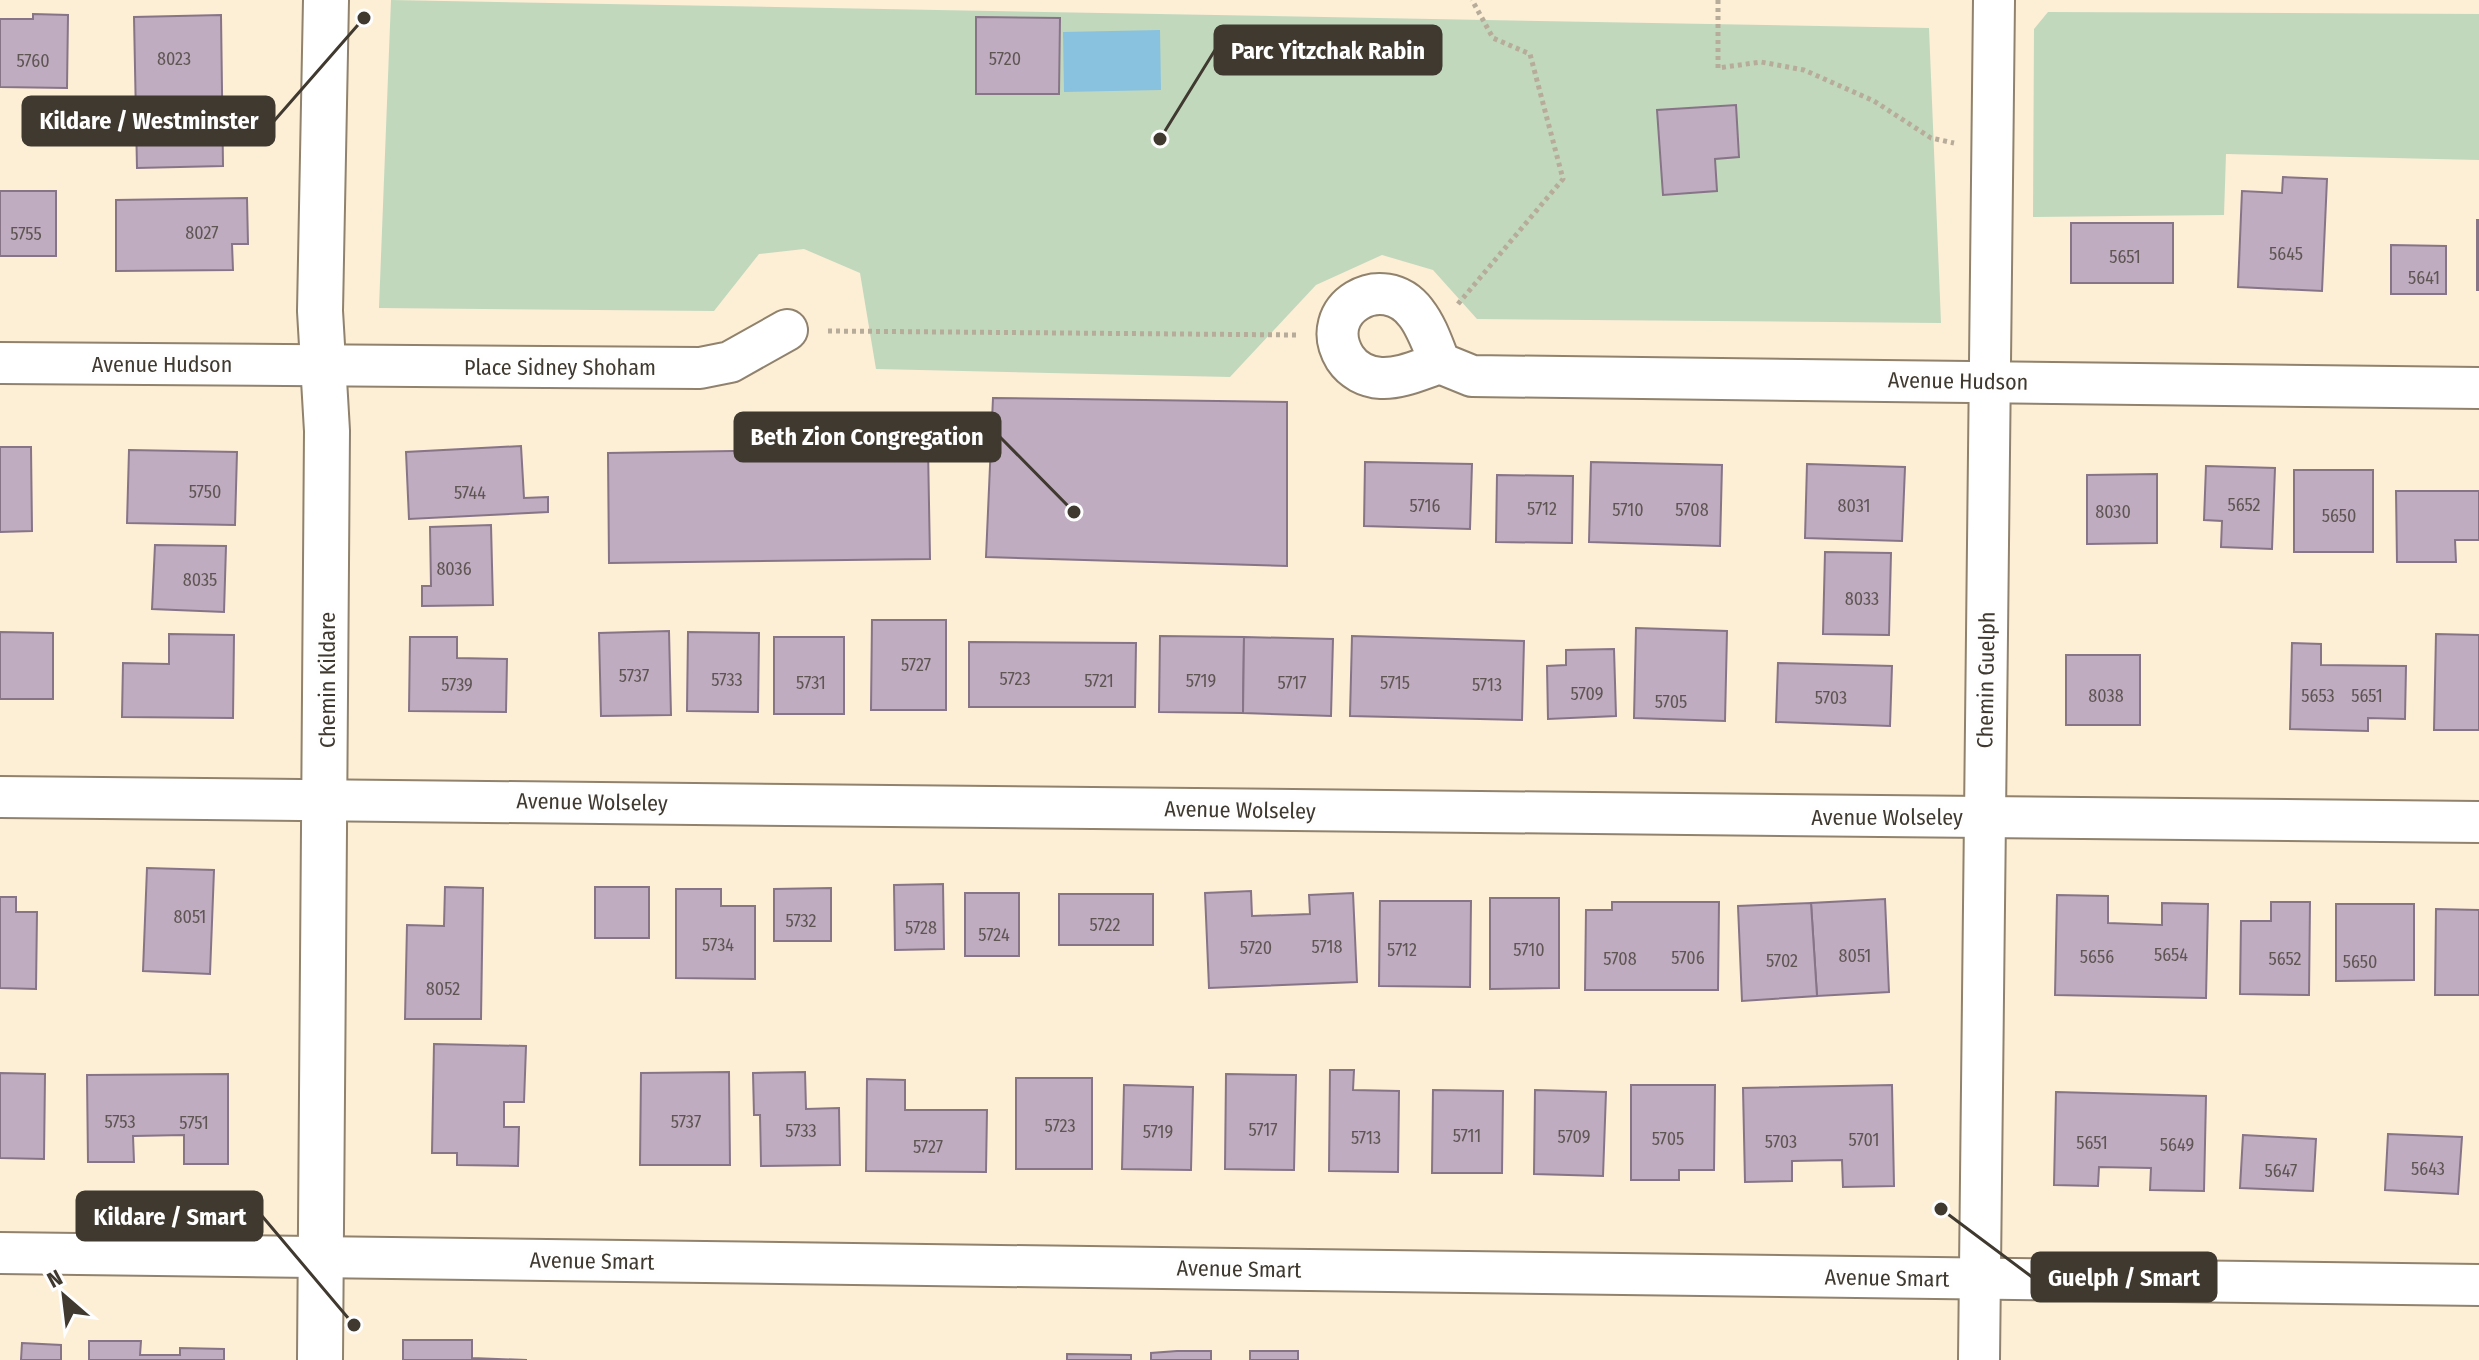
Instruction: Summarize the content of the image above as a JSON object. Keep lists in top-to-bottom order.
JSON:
{
  "streets": {
    "street": [
      "Avenue Hudson",
      "Place Sidney Shoham",
      "Chemin Kildare",
      "Chemin Guelph",
      "Avenue Wolseley",
      "Avenue Smart"
    ]
  },
  "crossings": [
    ["Avenue Hudson", "Place Sidney Shoham"],
    ["Avenue Hudson", "Chemin Kildare"],
    ["Avenue Hudson", "Chemin Guelph"],
    ["Place Sidney Shoham", "Chemin Kildare"],
    ["Chemin Kildare", "Avenue Wolseley"],
    ["Chemin Kildare", "Avenue Smart"],
    ["Chemin Guelph", "Avenue Wolseley"],
    ["Chemin Guelph", "Avenue Smart"]
  ],
  "places": [
    "Kildare / Westminster",
    "Parc Yitzchak Rabin",
    "Beth Zion Congregation",
    "Guelph / Smart",
    "Kildare / Smart"
  ],
  "house_numbers": [
    "8023",
    "5720",
    "5760",
    "8027",
    "5755",
    "5645",
    "5651",
    "5641",
    "5750",
    "5744",
    "5652",
    "5716",
    "8031",
    "5712",
    "5710",
    "5708",
    "8030",
    "5650",
    "8036",
    "8035",
    "8033",
    "5727",
    "5737",
    "5723",
    "5733",
    "5721",
    "5719",
    "5731",
    "5717",
    "5715",
    "5739",
    "5713",
    "5709",
    "8038",
    "5653",
    "5651",
    "5703",
    "5705",
    "8051",
    "5732",
    "5722",
    "5728",
    "5724",
    "5734",
    "5718",
    "5720",
    "5712",
    "5710",
    "5654",
    "8051",
    "5656",
    "5706",
    "5708",
    "5652",
    "5702",
    "5650",
    "8052",
    "5753",
    "5737",
    "5751",
    "5723",
    "5717",
    "5733",
    "5719",
    "5711",
    "5709",
    "5713",
    "5705",
    "5701",
    "5703",
    "5651",
    "5649",
    "5727",
    "5643",
    "5647"
  ],
  "north": "top left"
}
